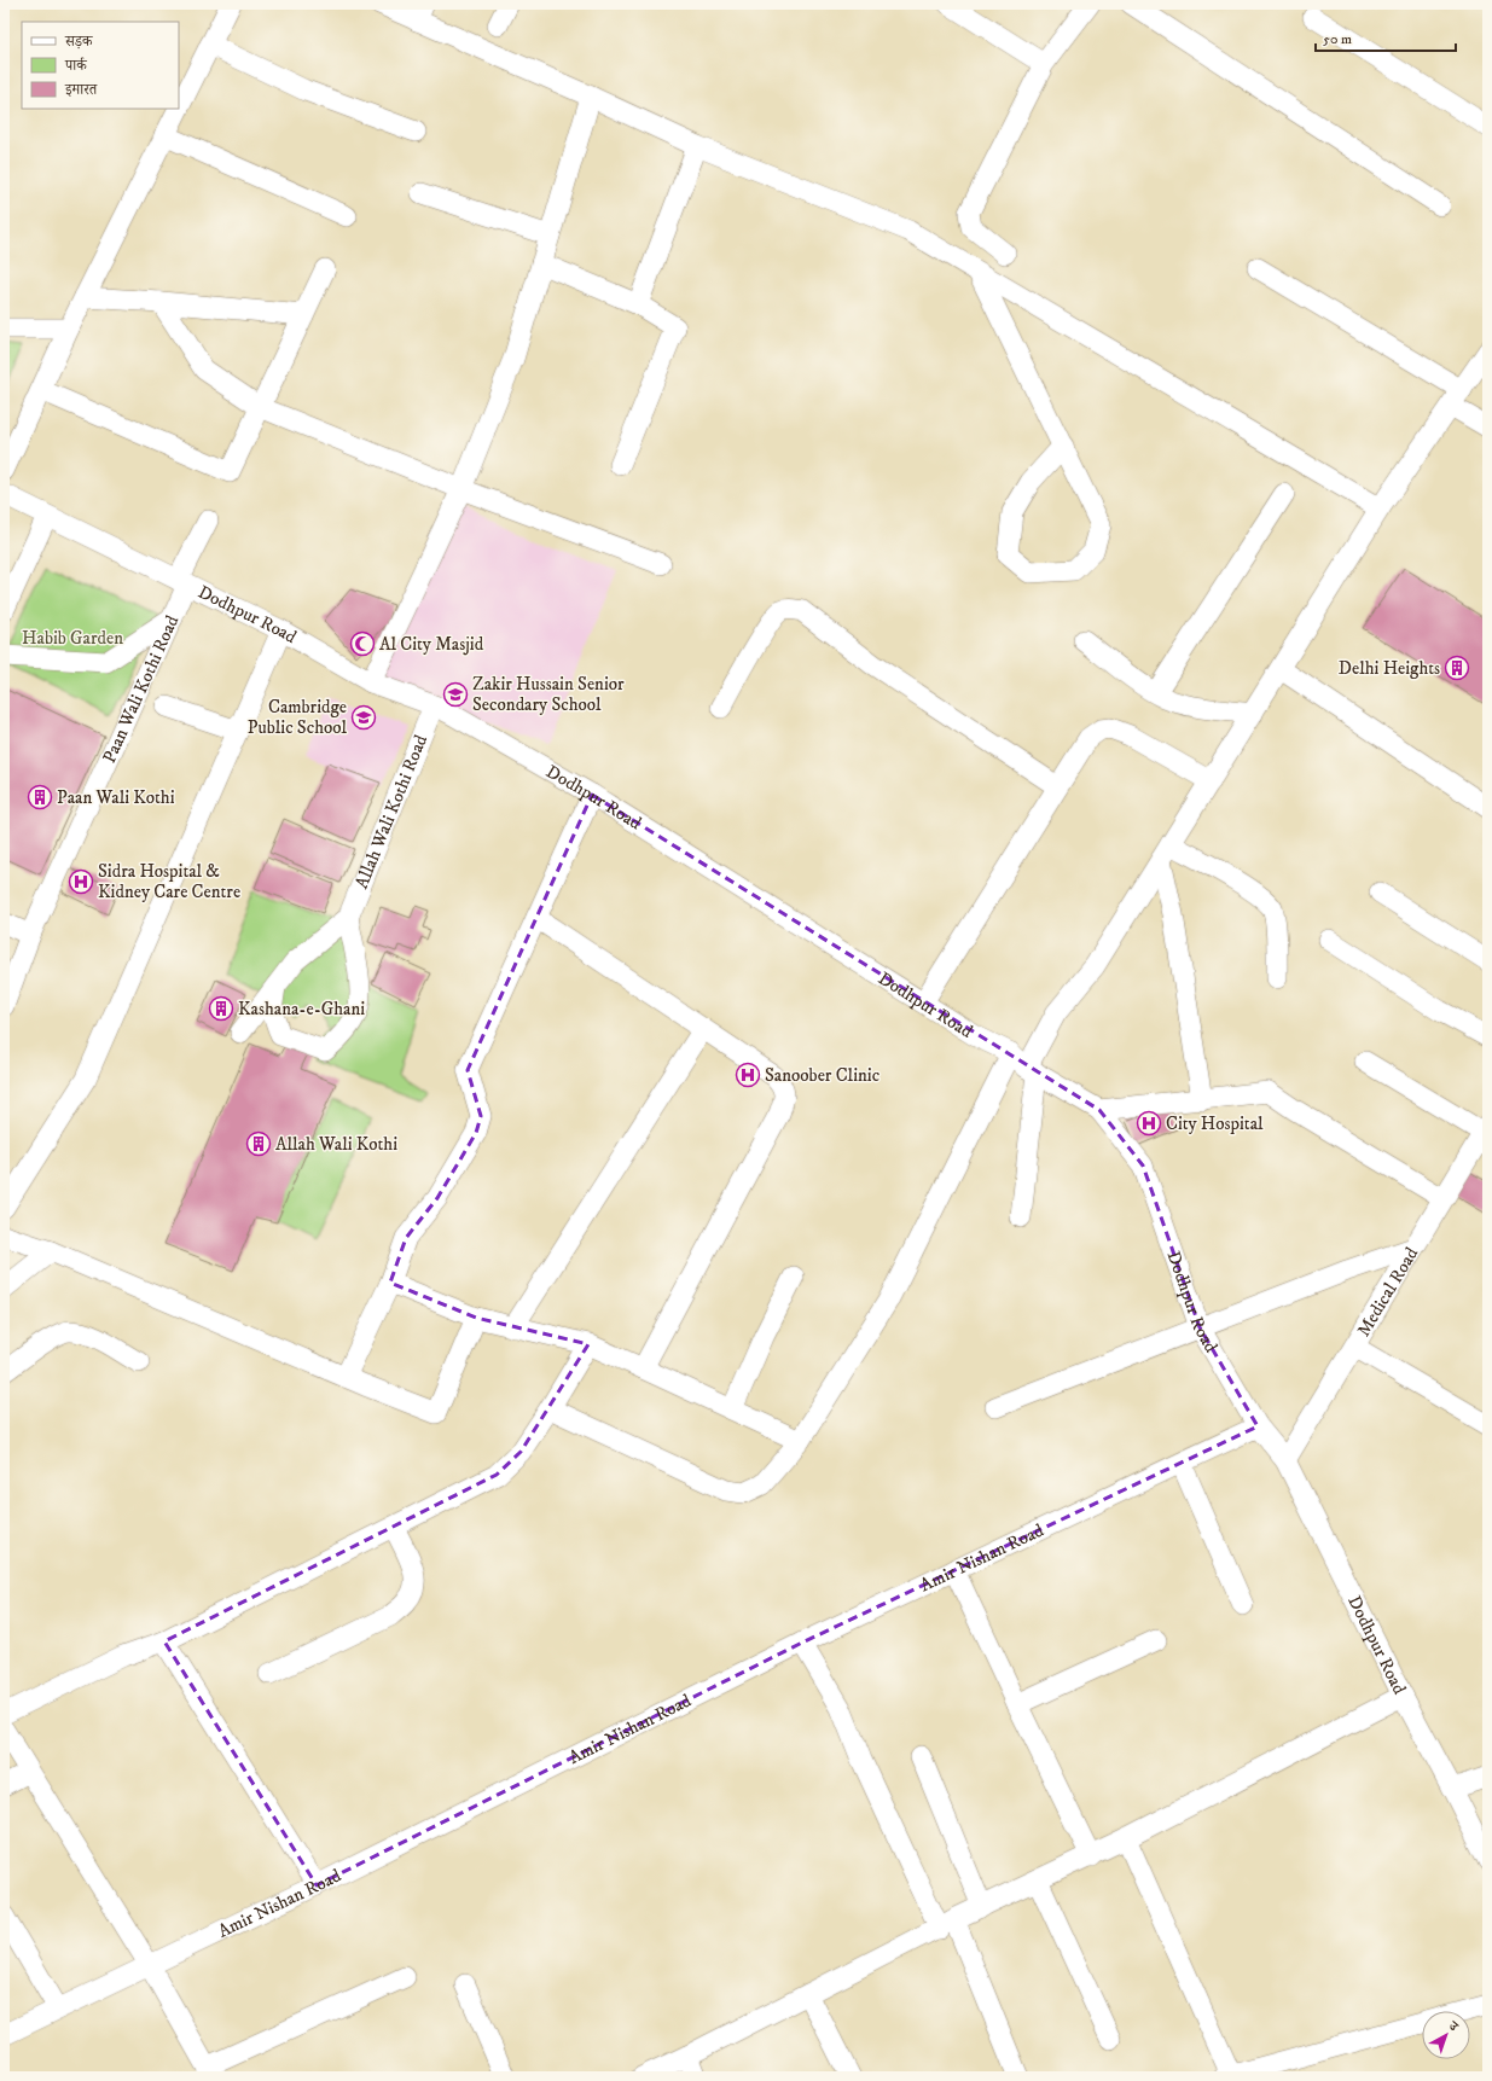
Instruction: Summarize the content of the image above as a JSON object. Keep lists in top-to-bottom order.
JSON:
{
  "streets": {
    "street": [
      "Dodhpur Road",
      "Paan Wali Kothi Road",
      "Allah Wali Kothi Road",
      "Medical Road",
      "Amir Nishan Road"
    ]
  },
  "crossings": [
    ["Dodhpur Road", "Paan Wali Kothi Road"],
    ["Dodhpur Road", "Allah Wali Kothi Road"],
    ["Dodhpur Road", "Medical Road"],
    ["Dodhpur Road", "Amir Nishan Road"]
  ],
  "parks": ["Habib Garden"],
  "places": {
    "mosque": ["Al City Masjid"],
    "building": [
      "Delhi Heights",
      "Paan Wali Kothi",
      "Kashana-e-Ghani",
      "Allah Wali Kothi"
    ],
    "school or university": ["Zakir Hussain Senior Secondary School", "Cambridge Public School"],
    "hospital": ["Sidra Hospital & Kidney Care Centre", "Sanoober Clinic", "City Hospital"]
  },
  "legend": ["सड़क", "पार्क", "इमारत"],
  "scale_bar": "50 m",
  "north": "top right"
}
